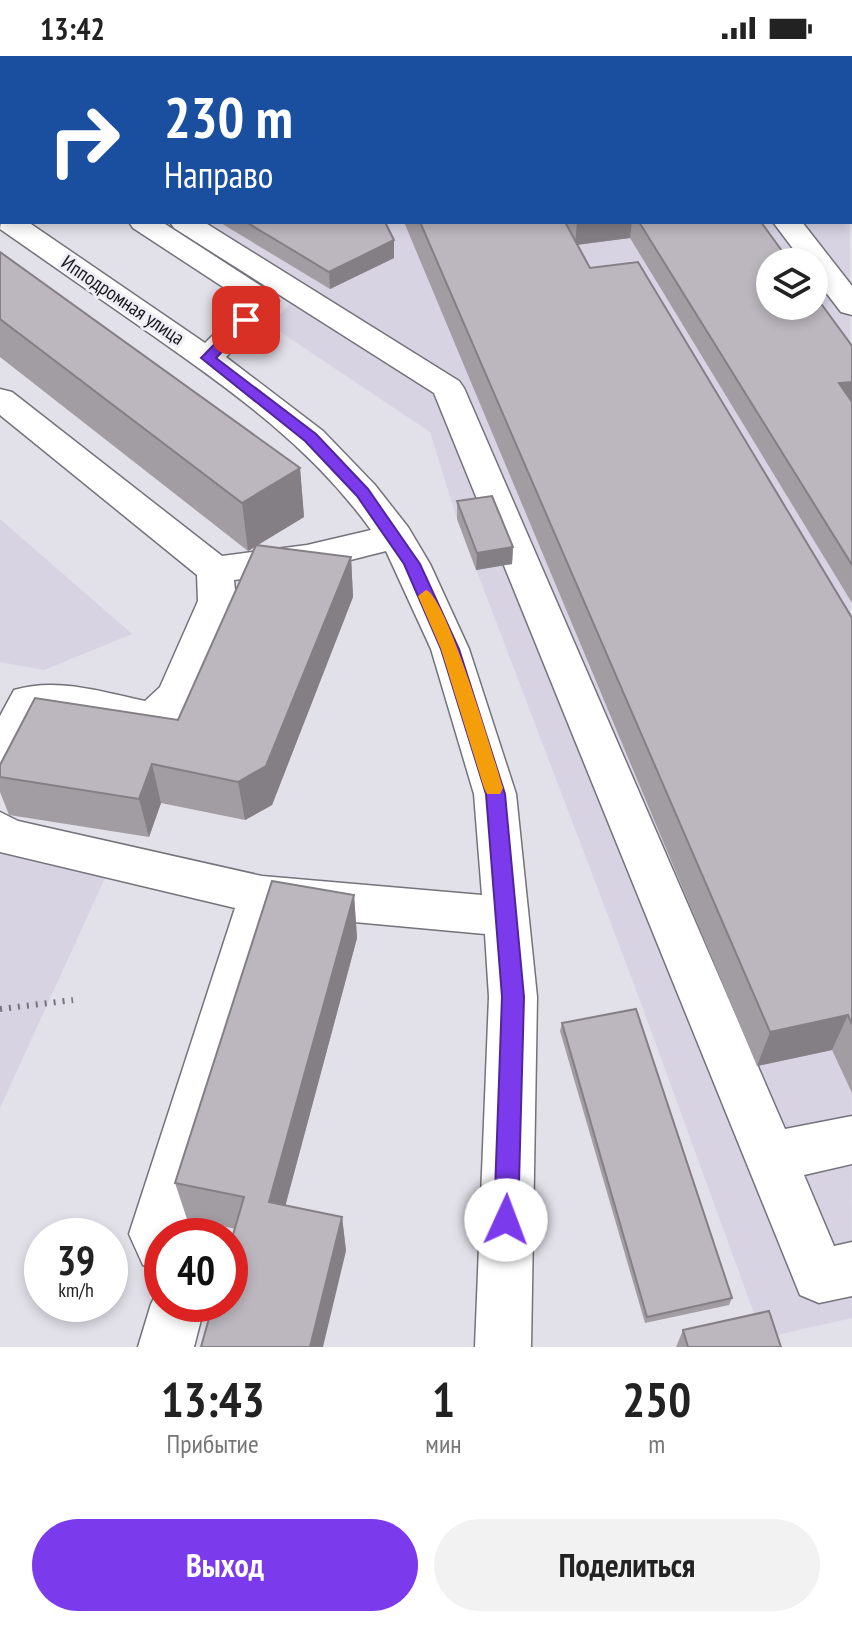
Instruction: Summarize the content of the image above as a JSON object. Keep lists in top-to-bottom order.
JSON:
{
  "streets": {
    "street": ["Ипподромная улица"]
  },
  "page": {
    "status": "13:42",
    "turn": ["230 m", "Направо"],
    "speed": "39 km/h",
    "limit": "40",
    "eta": [
      "13:43",
      "Прибытие",
      "1",
      "мин",
      "250",
      "m"
    ],
    "buttons": ["Выход", "Поделиться"]
  }
}
